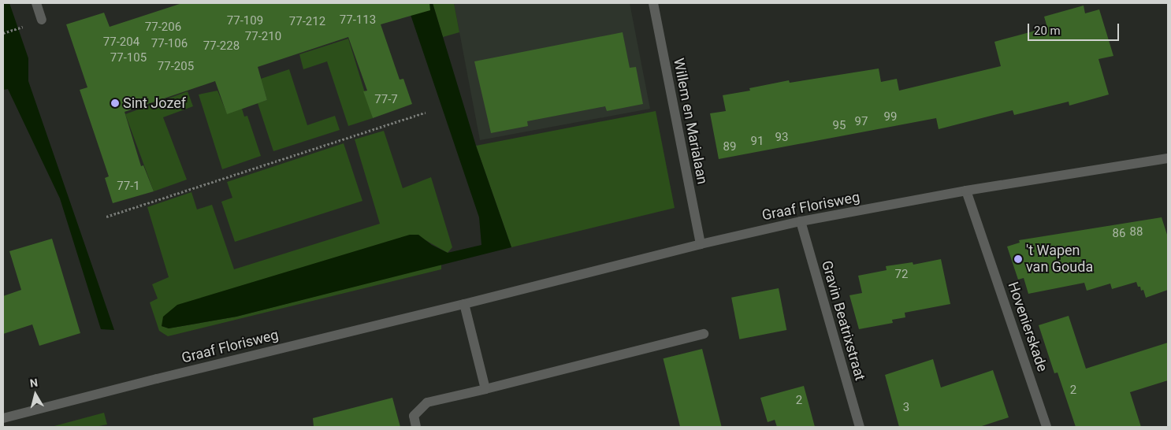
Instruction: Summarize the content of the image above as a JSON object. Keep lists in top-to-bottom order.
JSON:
{
  "streets": {
    "street": [
      "Willem en Marialaan",
      "Graaf Florisweg",
      "Gravin Beatrixstraat",
      "Hovenierskade"
    ]
  },
  "crossings": [
    ["Willem en Marialaan", "Graaf Florisweg"],
    ["Graaf Florisweg", "Gravin Beatrixstraat"],
    ["Graaf Florisweg", "Hovenierskade"]
  ],
  "places": ["Sint Jozef", "'t Wapen van Gouda"],
  "house_numbers": [
    "77-113",
    "77-109",
    "77-212",
    "77-206",
    "77-210",
    "77-204",
    "77-106",
    "77-228",
    "77-105",
    "77-205",
    "77-7",
    "99",
    "97",
    "95",
    "93",
    "91",
    "89",
    "77-1",
    "88",
    "86",
    "72",
    "2",
    "2",
    "3"
  ],
  "scale_bar": "20 m",
  "north": "top"
}
